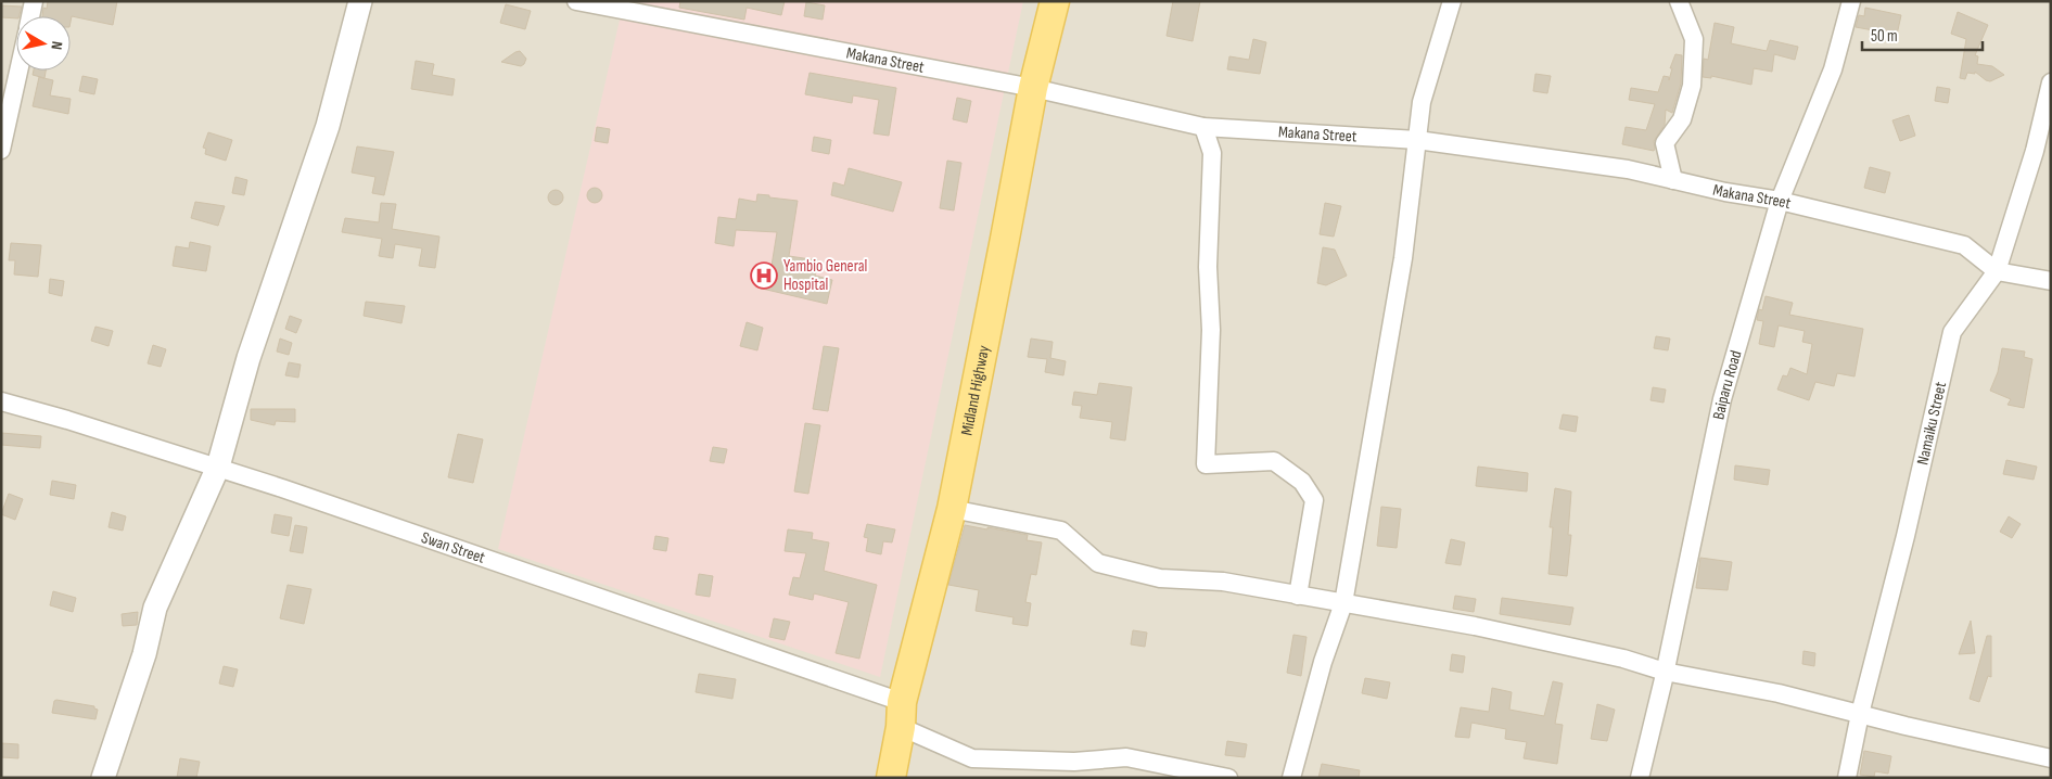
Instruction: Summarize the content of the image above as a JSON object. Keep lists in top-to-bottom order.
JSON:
{
  "streets": {
    "main road": ["Midland Highway"],
    "street": [
      "Makana Street",
      "Baiparu Road",
      "Namaiku Street",
      "Swan Street"
    ]
  },
  "crossings": [
    ["Makana Street", "Baiparu Road"],
    ["Makana Street", "Midland Highway"],
    ["Makana Street", "Namaiku Street"],
    ["Midland Highway", "Swan Street"]
  ],
  "places": {
    "hospital": ["Yambio General Hospital"]
  },
  "scale_bar": "50 m",
  "north": "right"
}
